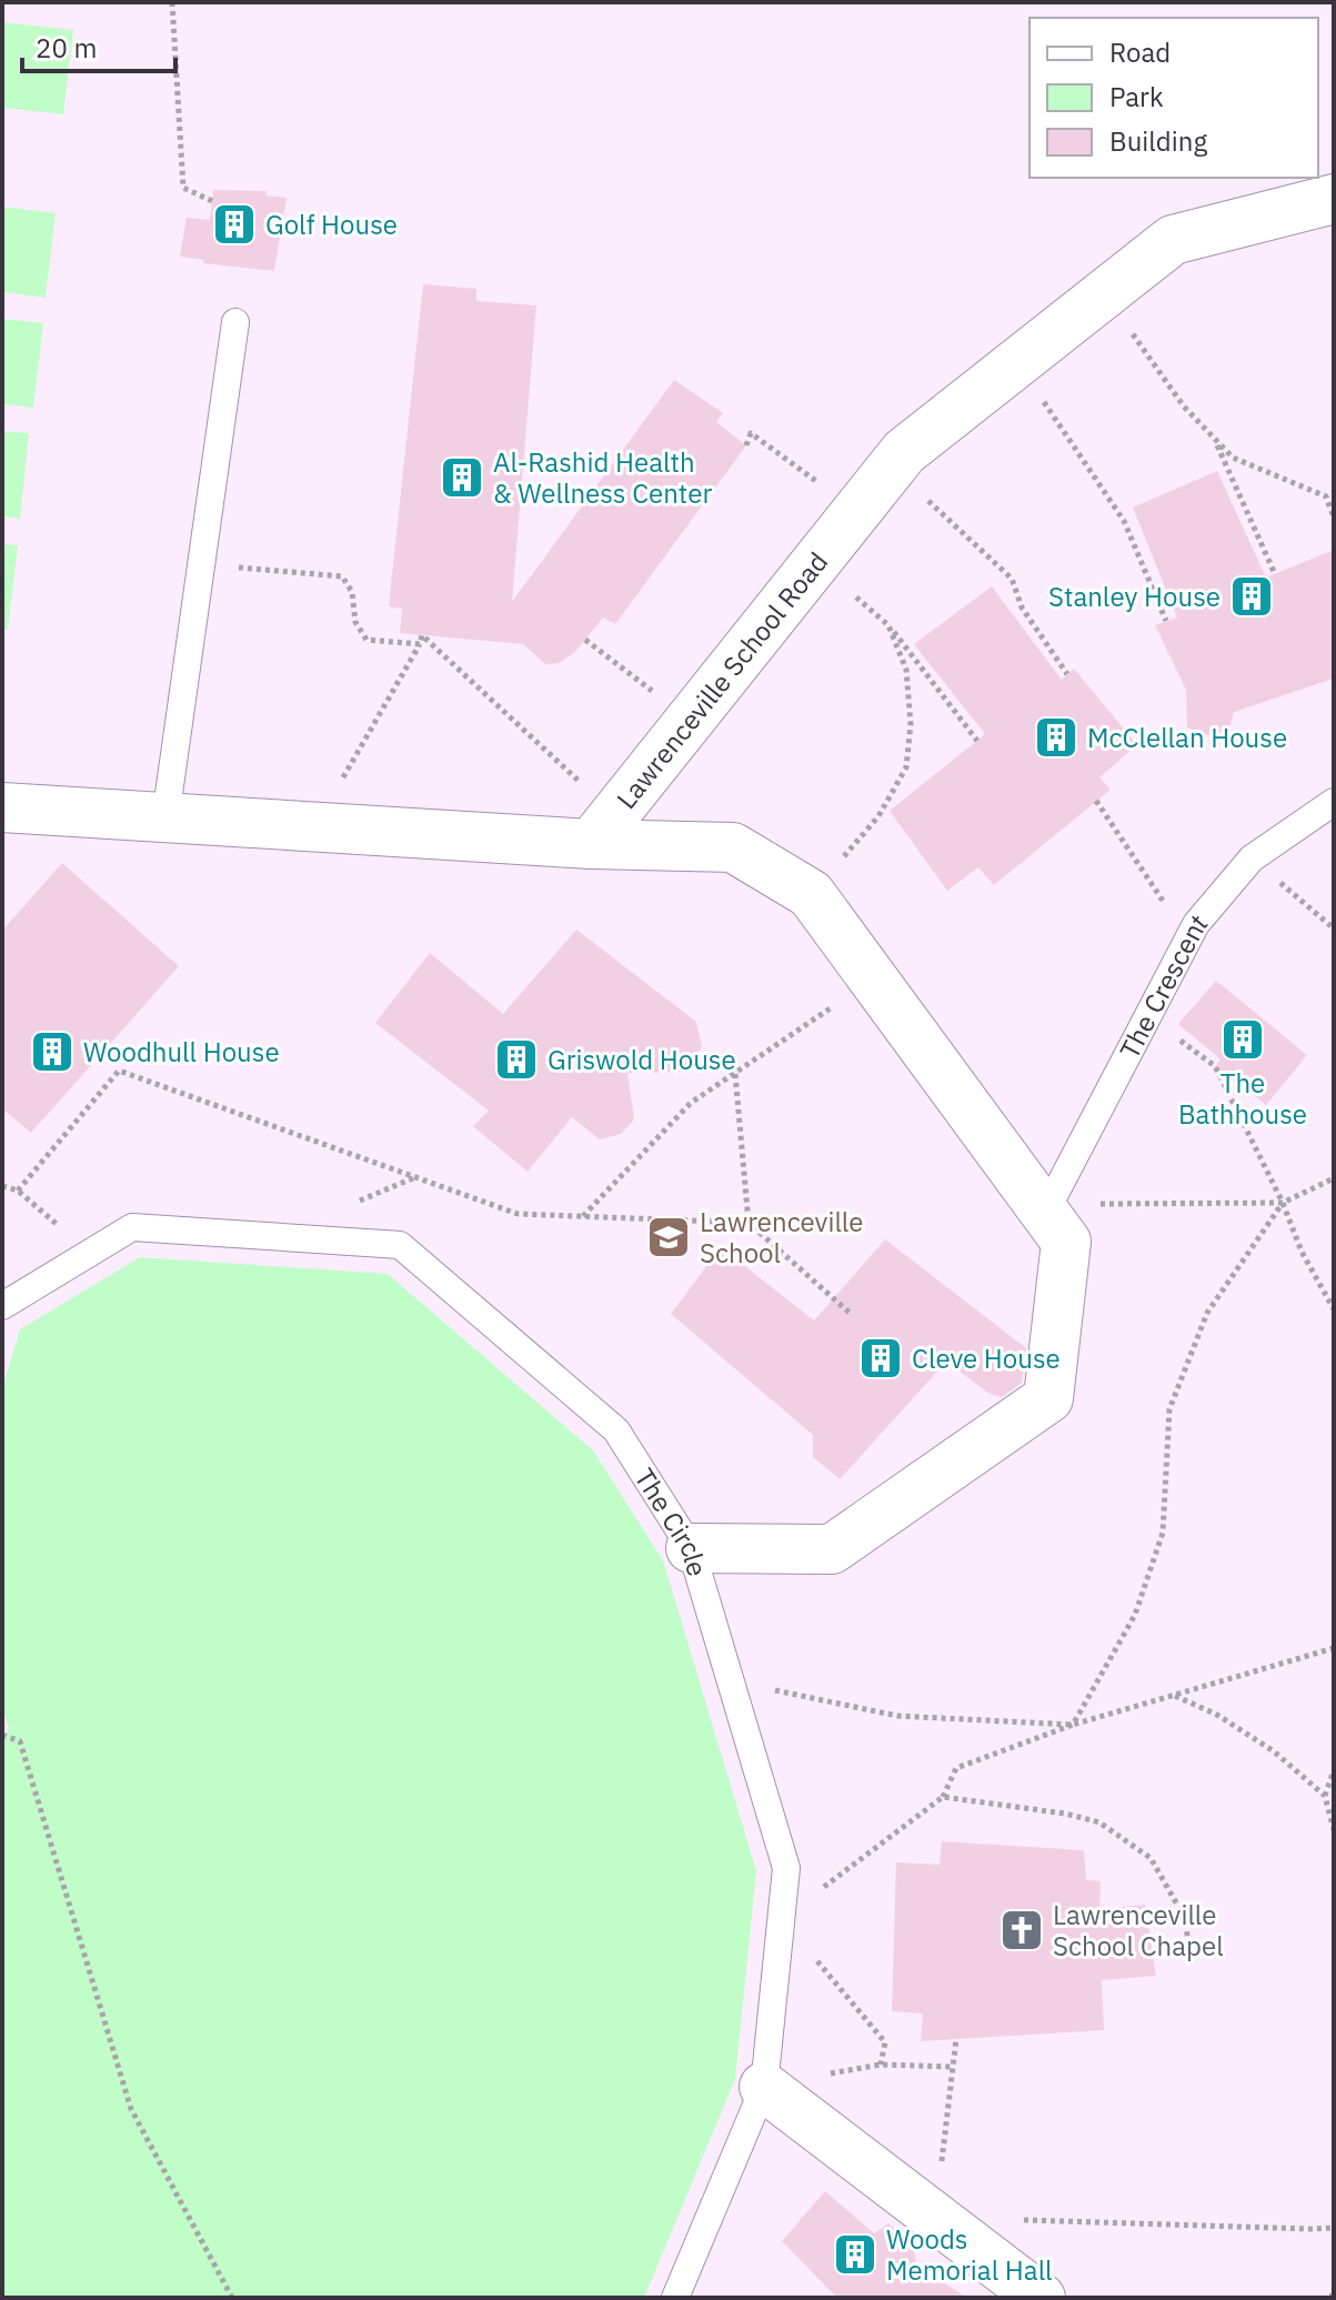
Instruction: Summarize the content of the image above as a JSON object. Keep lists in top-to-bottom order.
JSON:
{
  "streets": {
    "street": ["Lawrenceville School Road"],
    "lane": ["The Crescent", "The Circle"]
  },
  "places": {
    "building": [
      "Golf House",
      "Al-Rashid Health & Wellness Center",
      "Stanley House",
      "McClellan House",
      "The Bathhouse",
      "Woodhull House",
      "Griswold House",
      "Cleve House",
      "Woods Memorial Hall"
    ],
    "school or university": ["Lawrenceville School"],
    "church": ["Lawrenceville School Chapel"]
  },
  "legend": ["Road", "Park", "Building"],
  "scale_bar": "20 m"
}
